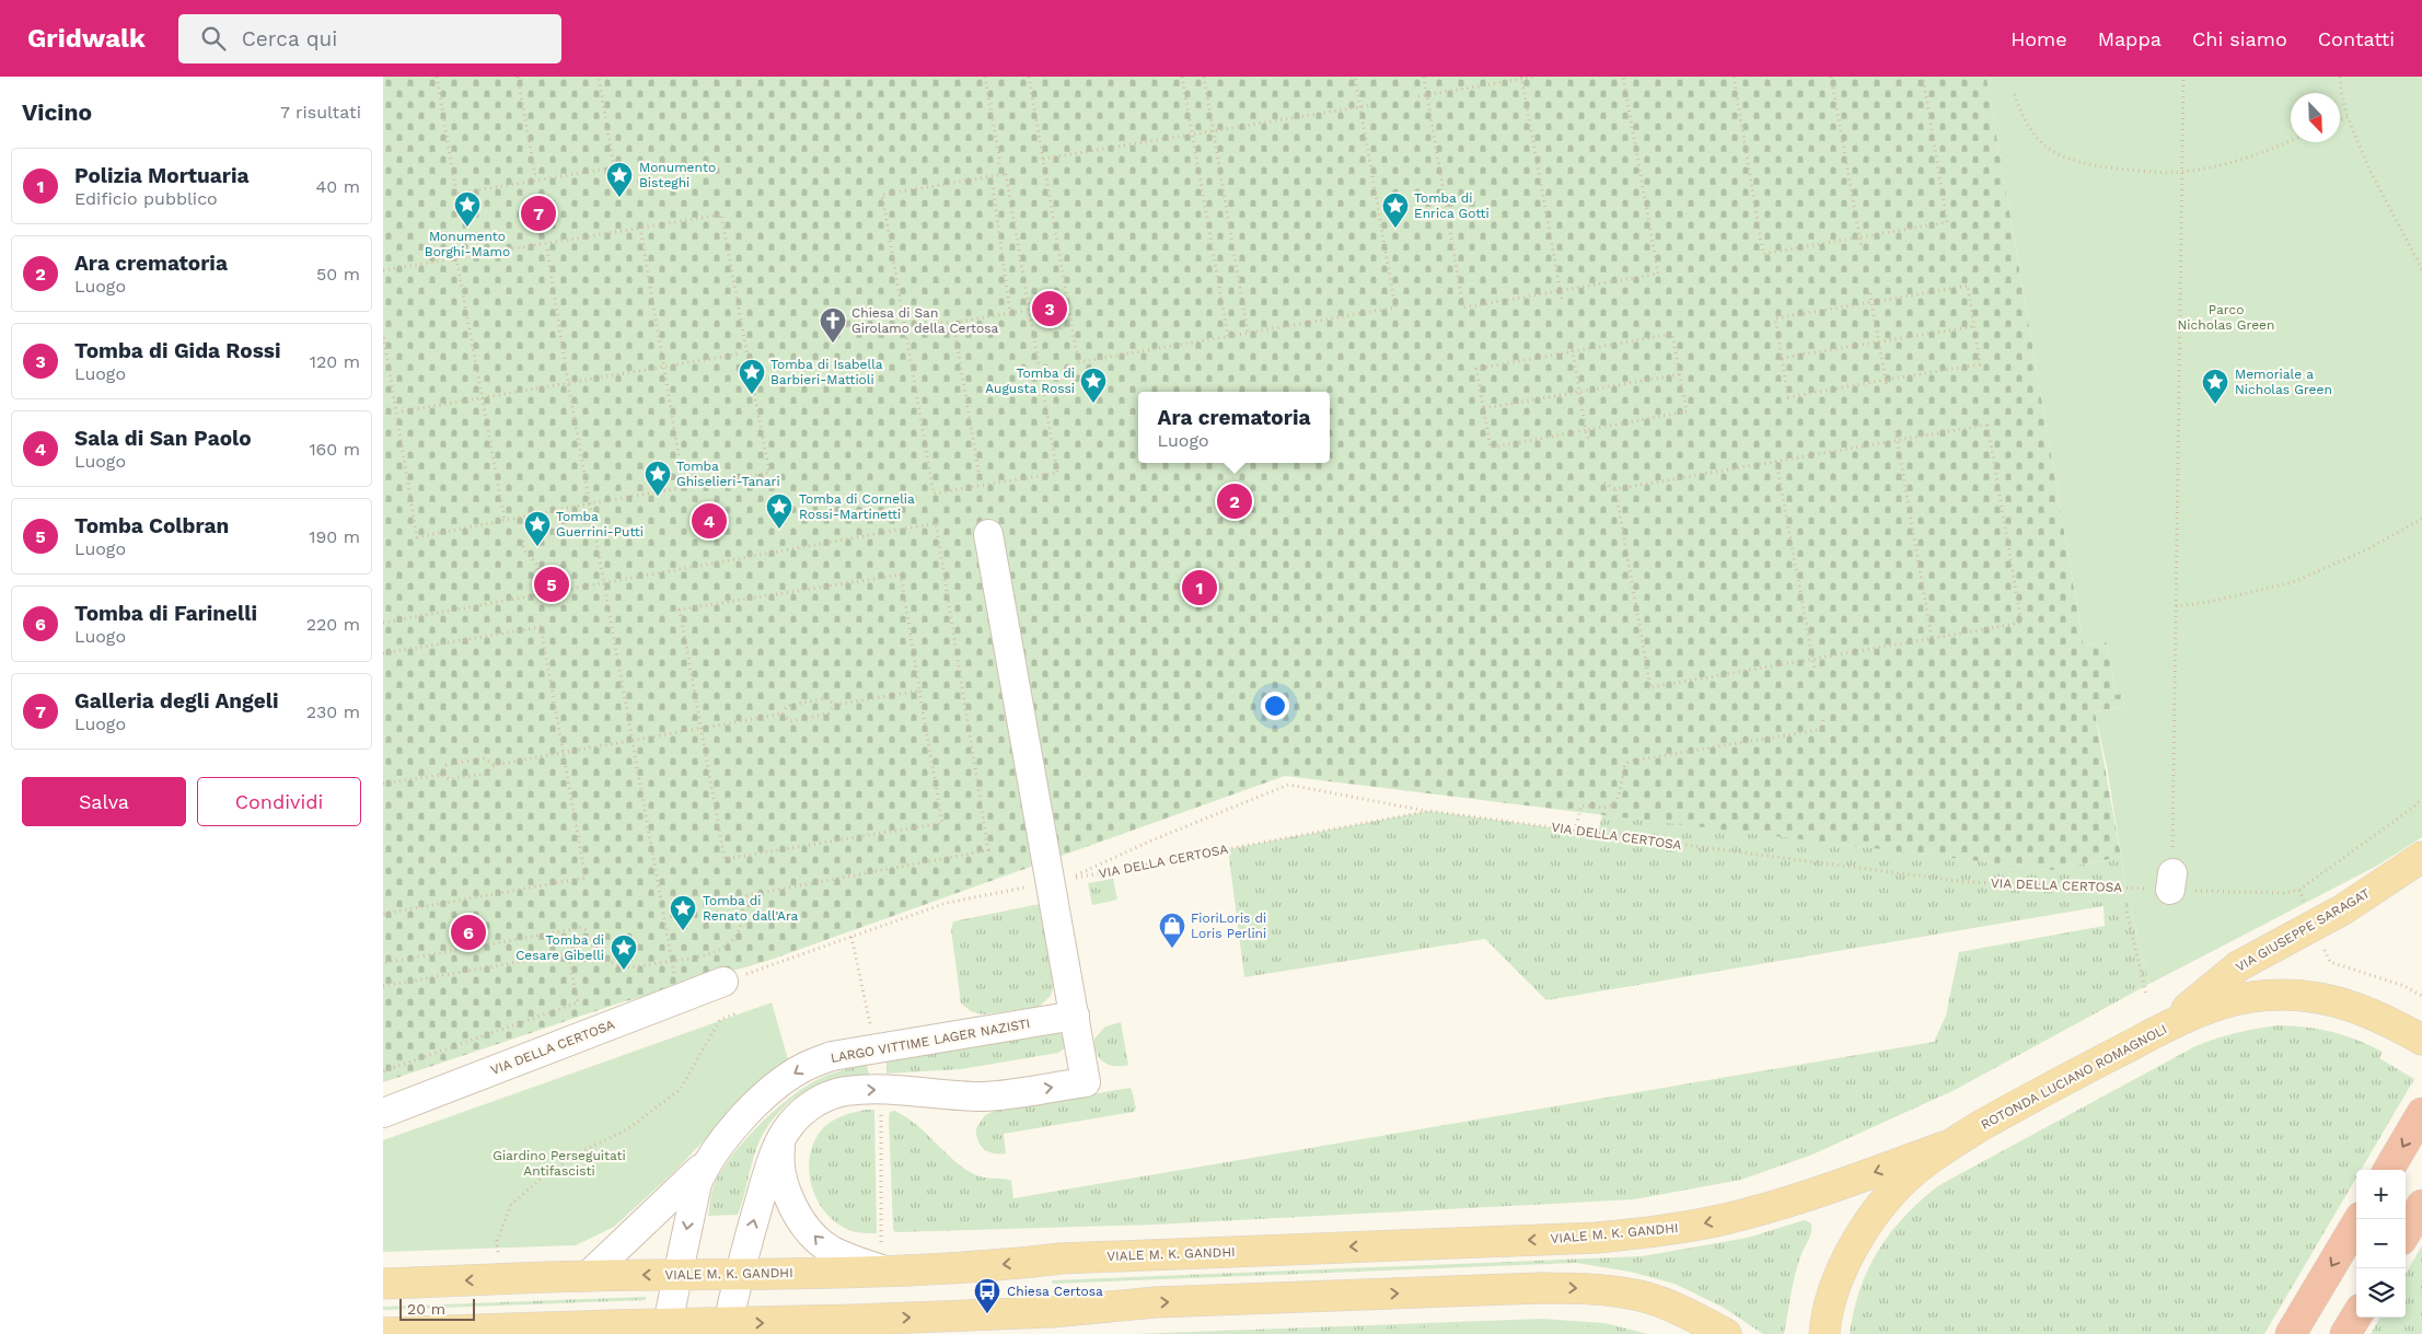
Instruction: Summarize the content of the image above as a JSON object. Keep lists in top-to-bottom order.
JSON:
{
  "streets": {
    "main road": ["VIA GIUSEPPE SARAGAT", "ROTONDA LUCIANO ROMAGNOLI", "VIALE M. K. GANDHI"],
    "street": ["VIA DELLA CERTOSA", "LARGO VITTIME LAGER NAZISTI"]
  },
  "crossings": [
    ["VIA GIUSEPPE SARAGAT", "ROTONDA LUCIANO ROMAGNOLI"],
    ["LARGO VITTIME LAGER NAZISTI", "VIALE M. K. GANDHI"],
    ["ROTONDA LUCIANO ROMAGNOLI", "VIALE M. K. GANDHI"]
  ],
  "parks": ["Parco Nicholas Green", "Giardino Perseguitati Antifascisti"],
  "places": {
    "place": [
      "Monumento Bisteghi",
      "Monumento Borghi-Mamo",
      "Tomba di Enrica Gotti",
      "Tomba di Isabella Barbieri-Mattioli",
      "Tomba di Augusta Rossi",
      "Memoriale a Nicholas Green",
      "Tomba Ghiselieri-Tanari",
      "Tomba di Cornelia Rossi-Martinetti",
      "Tomba Guerrini-Putti",
      "Tomba di Renato dall'Ara",
      "Tomba di Cesare Gibelli"
    ],
    "church": ["Chiesa di San Girolamo della Certosa"],
    "shop": ["FioriLoris di Loris Perlini"],
    "bus stop": ["Chiesa Certosa"]
  },
  "scale_bar": "20 m",
  "north": "bottom right",
  "page": {
    "header": "Gridwalk",
    "search": "Cerca qui",
    "nav": [
      "Home",
      "Mappa",
      "Chi siamo",
      "Contatti"
    ],
    "heading": ["Vicino", "7 risultati"],
    "list": [
      {
        "mark": "1",
        "name": "Polizia Mortuaria",
        "note": "Edificio pubblico",
        "value": "40 m"
      },
      {
        "mark": "2",
        "name": "Ara crematoria",
        "note": "Luogo",
        "value": "50 m"
      },
      {
        "mark": "3",
        "name": "Tomba di Gida Rossi",
        "note": "Luogo",
        "value": "120 m"
      },
      {
        "mark": "4",
        "name": "Sala di San Paolo",
        "note": "Luogo",
        "value": "160 m"
      },
      {
        "mark": "5",
        "name": "Tomba Colbran",
        "note": "Luogo",
        "value": "190 m"
      },
      {
        "mark": "6",
        "name": "Tomba di Farinelli",
        "note": "Luogo",
        "value": "220 m"
      },
      {
        "mark": "7",
        "name": "Galleria degli Angeli",
        "note": "Luogo",
        "value": "230 m"
      }
    ],
    "pins": [
      "7",
      "3",
      "2",
      "4",
      "5",
      "1",
      "6"
    ],
    "popup": ["Ara crematoria", "Luogo"],
    "buttons": ["Salva", "Condividi"],
    "map_buttons": ["+", "−"],
    "scale": "20 m"
  }
}
